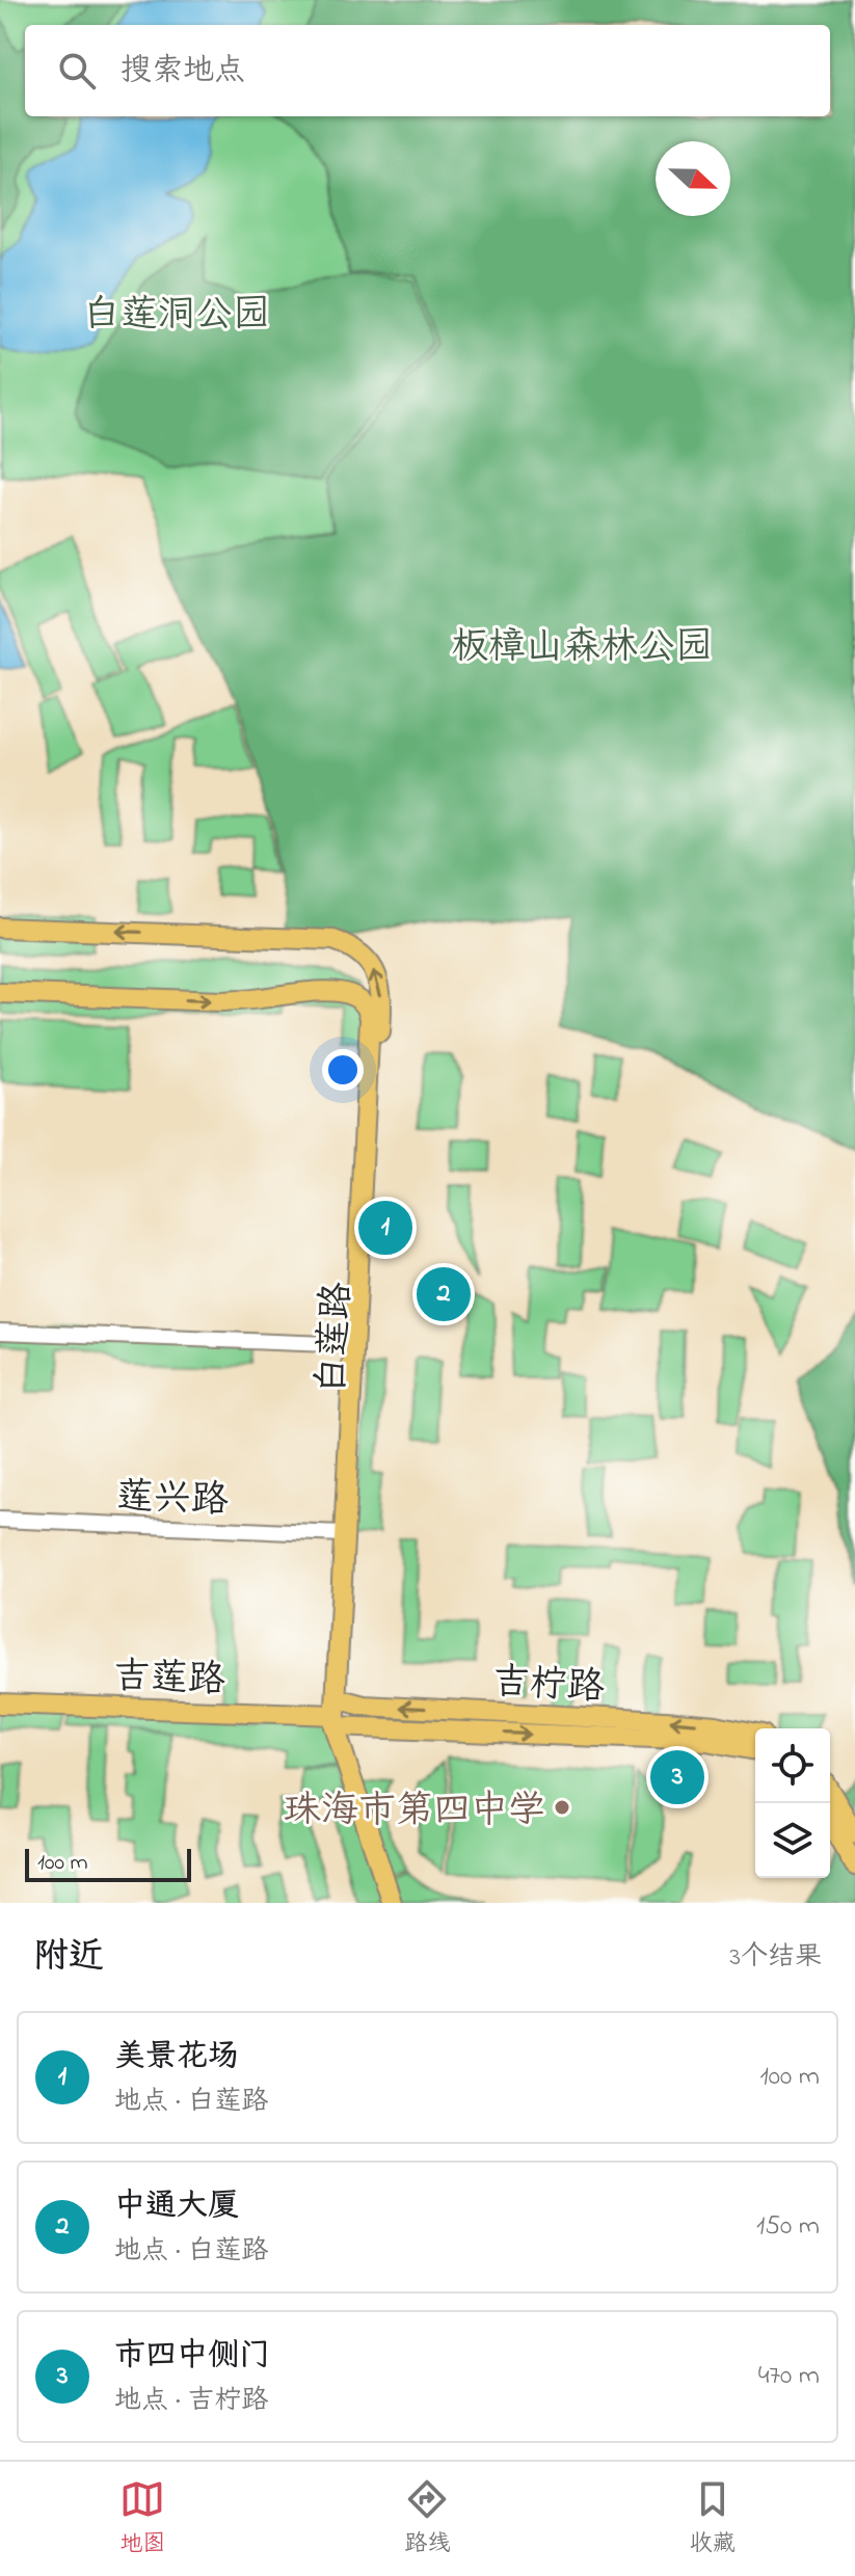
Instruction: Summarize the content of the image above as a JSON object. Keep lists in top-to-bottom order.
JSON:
{
  "streets": {
    "main road": ["白莲路", "吉莲路", "吉柠路"],
    "street": ["莲兴路"]
  },
  "crossings": [
    ["白莲路", "莲兴路"],
    ["白莲路", "吉莲路"],
    ["白莲路", "吉柠路"],
    ["吉莲路", "吉柠路"]
  ],
  "parks": ["白莲洞公园", "板樟山森林公园"],
  "places": ["珠海市第四中学"],
  "scale_bar": "100 m",
  "north": "right",
  "page": {
    "search": "搜索地点",
    "pins": ["1", "2", "3"],
    "scale": "100 m",
    "heading": ["附近", "3个结果"],
    "list": [
      {
        "mark": "1",
        "name": "美景花场",
        "note": "地点 · 白莲路",
        "value": "100 m"
      },
      {
        "mark": "2",
        "name": "中通大厦",
        "note": "地点 · 白莲路",
        "value": "150 m"
      },
      {
        "mark": "3",
        "name": "市四中侧门",
        "note": "地点 · 吉柠路",
        "value": "470 m"
      }
    ],
    "nav": ["地图", "路线", "收藏"]
  }
}
